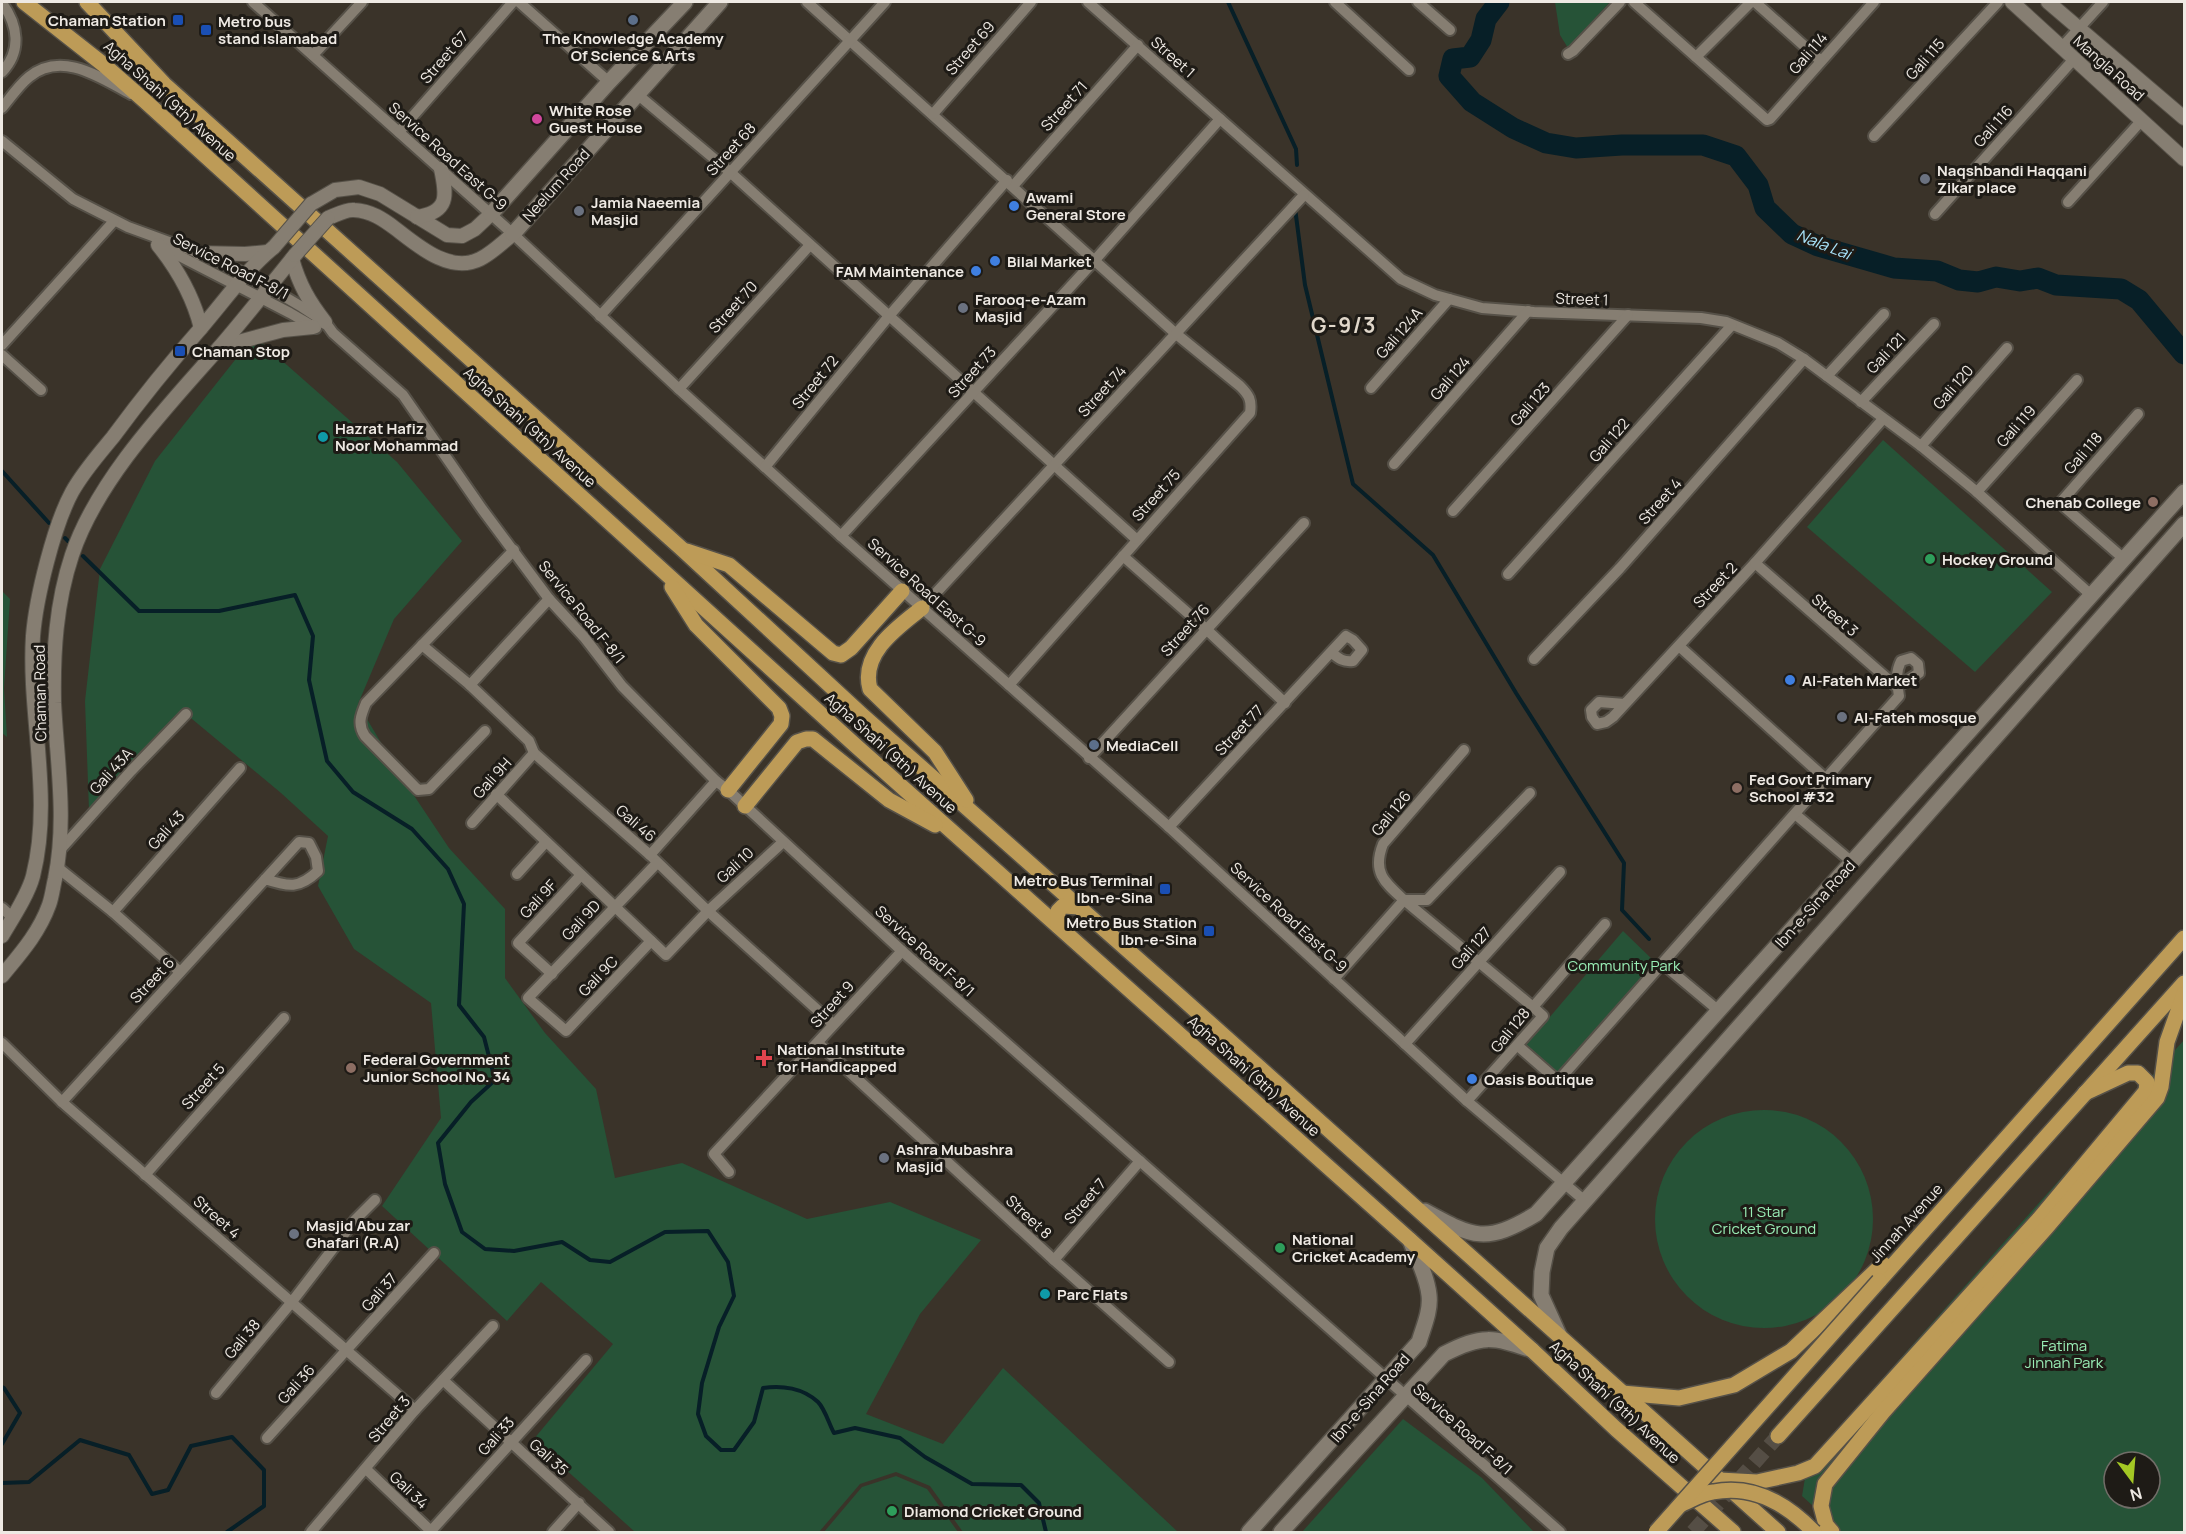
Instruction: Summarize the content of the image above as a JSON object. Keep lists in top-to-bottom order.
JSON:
{
  "streets": {
    "main road": [
      "Agha Shahi (9th) Avenue",
      "Neelum Road",
      "Ibn-e-Sina Road",
      "Jinnah Avenue"
    ],
    "street": [
      "Street 69",
      "Gali 114",
      "Street 67",
      "Street 1",
      "Gali 115",
      "Mangla Road",
      "Street 71",
      "Gali 116",
      "Street 68",
      "Service Road East G-9",
      "Service Road F-8/1",
      "Street 70",
      "Gali 124A",
      "Gali 121",
      "Street 73",
      "Gali 124",
      "Street 72",
      "Gali 120",
      "Street 74",
      "Gali 123",
      "Gali 119",
      "Gali 122",
      "Gali 118",
      "Street 75",
      "Street 4",
      "Street 2",
      "Street 3",
      "Street 76",
      "Chaman Road",
      "Street 77",
      "Gali 43A",
      "Gali 9H",
      "Gali 126",
      "Gali 46",
      "Gali 43",
      "Gali 10",
      "Gali 9F",
      "Gali 9D",
      "Gali 127",
      "Gali 9C",
      "Street 6",
      "Street 9",
      "Gali 128",
      "Street 5",
      "Street 7",
      "Street 8",
      "Gali 37",
      "Gali 38",
      "Gali 36",
      "Gali 33",
      "Gali 35",
      "Gali 34"
    ]
  },
  "crossings": [
    ["Street 69", "Street 75"],
    ["Street 67", "Service Road East G-9"],
    ["Street 1", "Street 71"],
    ["Street 1", "Gali 124A"],
    ["Street 1", "Gali 121"],
    ["Street 1", "Street 73"],
    ["Street 1", "Gali 124"],
    ["Street 1", "Gali 120"],
    ["Street 1", "Street 74"],
    ["Street 1", "Gali 123"],
    ["Street 1", "Gali 119"],
    ["Street 1", "Gali 122"],
    ["Street 1", "Street 4"],
    ["Street 1", "Street 2"],
    ["Street 1", "Ibn-e-Sina Road"],
    ["Mangla Road", "Gali 116"],
    ["Agha Shahi (9th) Avenue", "Ibn-e-Sina Road"],
    ["Street 71", "Street 72"],
    ["Street 71", "Street 75"],
    ["Street 68", "Service Road East G-9"],
    ["Street 68", "Street 75"],
    ["Service Road East G-9", "Neelum Road"],
    ["Service Road East G-9", "Street 70"],
    ["Service Road East G-9", "Street 73"],
    ["Service Road East G-9", "Street 72"],
    ["Service Road East G-9", "Street 74"],
    ["Service Road East G-9", "Street 75"],
    ["Service Road East G-9", "Street 76"],
    ["Service Road East G-9", "Chaman Road"],
    ["Service Road East G-9", "Street 77"],
    ["Service Road East G-9", "Ibn-e-Sina Road"],
    ["Service Road East G-9", "Gali 127"],
    ["Service Road East G-9", "Gali 128"],
    ["Neelum Road", "Chaman Road"],
    ["Service Road F-8/1", "Chaman Road"],
    ["Service Road F-8/1", "Gali 10"],
    ["Service Road F-8/1", "Ibn-e-Sina Road"],
    ["Service Road F-8/1", "Gali 9D"],
    ["Service Road F-8/1", "Street 9"],
    ["Service Road F-8/1", "Street 7"],
    ["Street 73", "Street 75"],
    ["Street 74", "Street 75"],
    ["Gali 118", "Ibn-e-Sina Road"],
    ["Street 4", "Street 3"],
    ["Street 4", "Street 6"],
    ["Street 4", "Street 5"],
    ["Street 4", "Gali 37"],
    ["Street 4", "Gali 38"],
    ["Street 4", "Gali 36"],
    ["Street 2", "Street 3"],
    ["Street 3", "Gali 35"],
    ["Street 3", "Gali 34"],
    ["Chaman Road", "Gali 43A"],
    ["Gali 9H", "Gali 46"],
    ["Gali 126", "Gali 127"],
    ["Gali 126", "Gali 128"],
    ["Gali 46", "Gali 10"],
    ["Gali 46", "Gali 9D"],
    ["Gali 46", "Street 9"],
    ["Gali 10", "Gali 9C"],
    ["Gali 9F", "Gali 9D"],
    ["Gali 9D", "Gali 9C"],
    ["Street 9", "Street 8"],
    ["Street 7", "Street 8"],
    ["Gali 37", "Gali 36"],
    ["Gali 33", "Gali 35"],
    ["Gali 33", "Gali 34"]
  ],
  "districts": ["G-9/3"],
  "water": ["Nala Lai"],
  "parks": ["Community Park", "11 Star Cricket Ground", "Fatima Jinnah Park"],
  "places": {
    "transit": [
      "Chaman Station",
      "Metro bus stand Islamabad",
      "Chaman Stop",
      "Metro Bus Terminal Ibn-e-Sina",
      "Metro Bus Station Ibn-e-Sina"
    ],
    "other": [
      "The Knowledge Academy Of Science & Arts",
      "White Rose Guest House",
      "Naqshbandi Haqqani Zikar place",
      "Awami General Store",
      "Jamia Naeemia Masjid",
      "Bilal Market",
      "FAM Maintenance",
      "Farooq-e-Azam Masjid",
      "Hazrat Hafiz Noor Mohammad",
      "Chenab College",
      "Hockey Ground",
      "Al-Fateh Market",
      "Al-Fateh mosque",
      "MediaCell",
      "Fed Govt Primary School #32",
      "Federal Government Junior School No. 34",
      "Oasis Boutique",
      "Ashra Mubashra Masjid",
      "Masjid Abu zar Ghafari (R.A)",
      "National Cricket Academy",
      "Parc Flats",
      "Diamond Cricket Ground"
    ],
    "health": ["National Institute for Handicapped"]
  },
  "north": "bottom"
}
